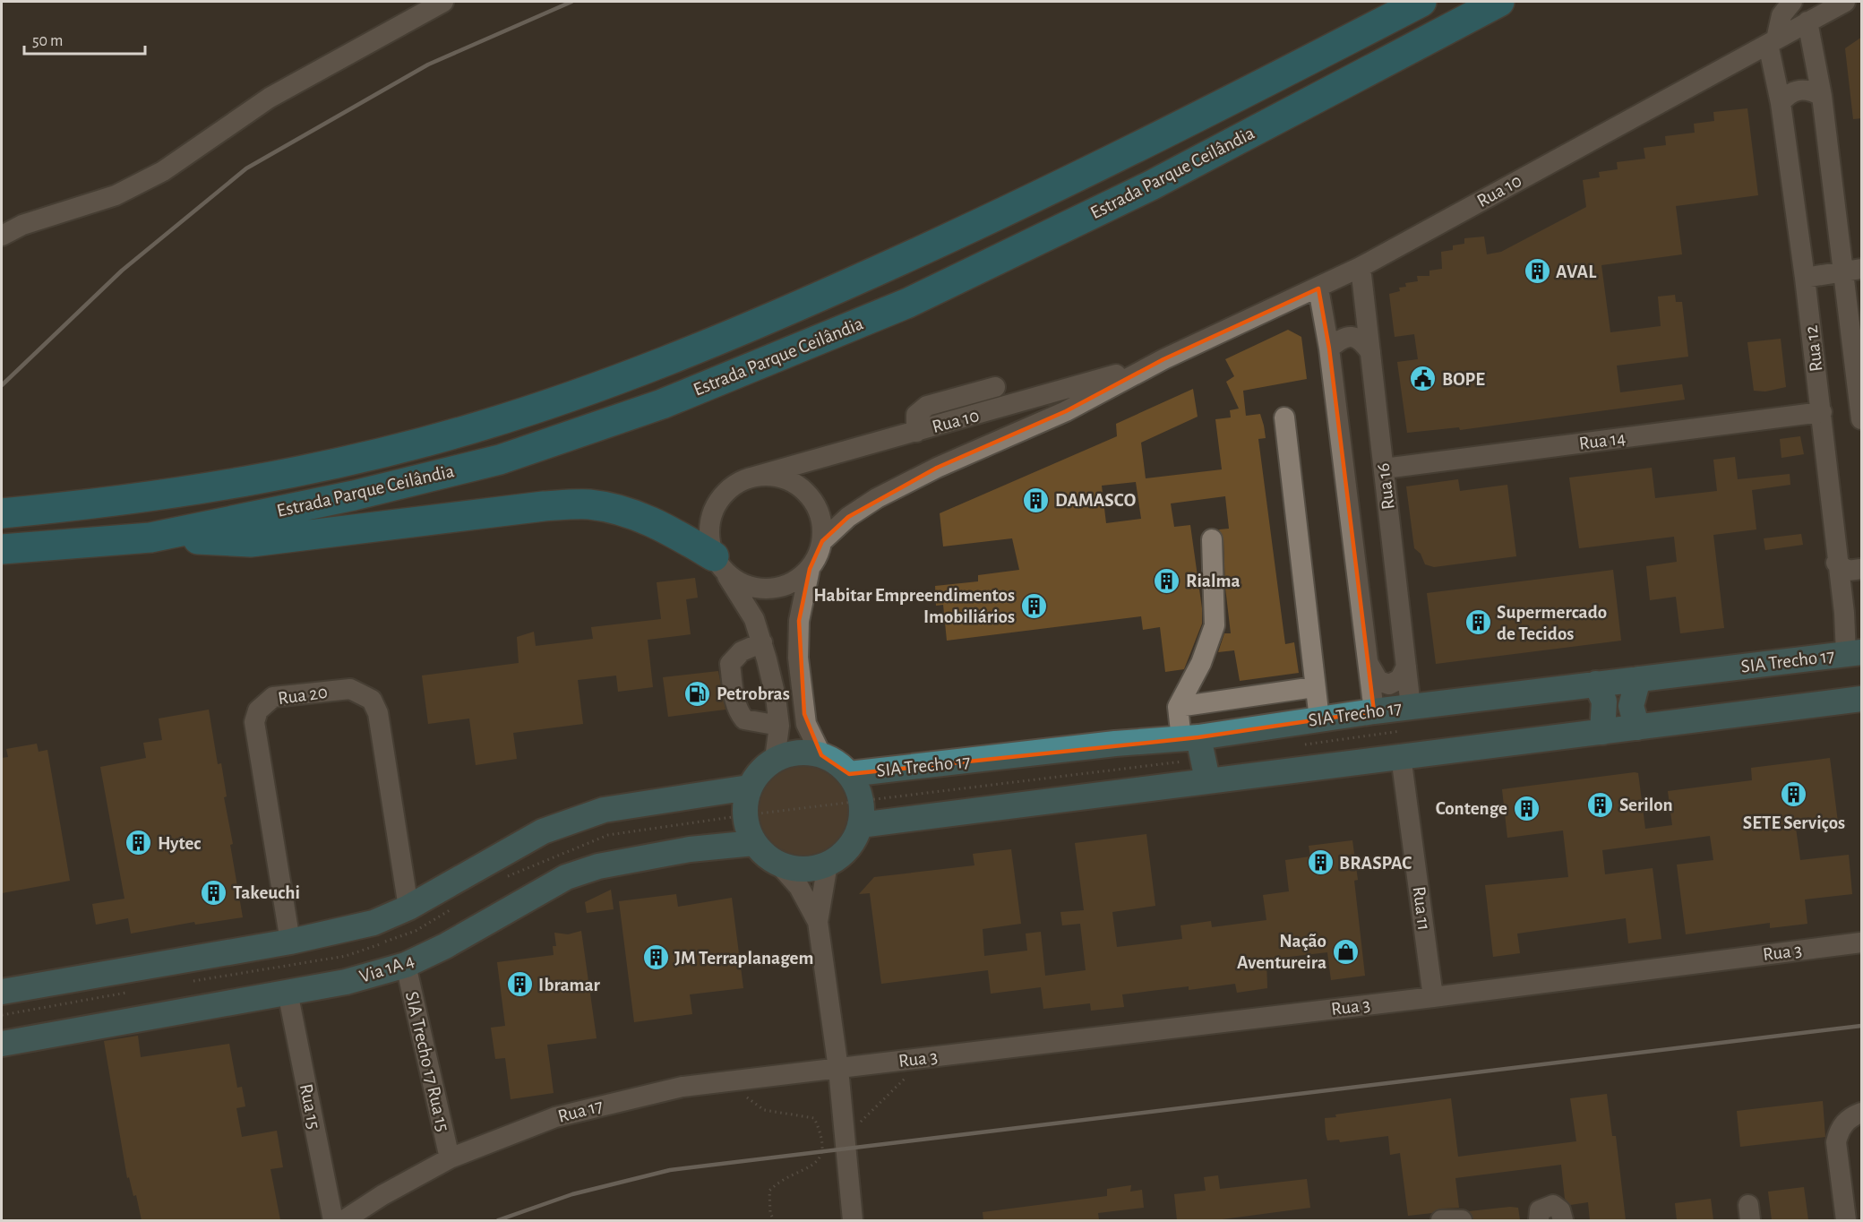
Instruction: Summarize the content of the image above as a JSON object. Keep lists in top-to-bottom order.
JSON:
{
  "streets": {
    "highway": ["Estrada Parque Ceilândia"],
    "main road": ["SIA Trecho 17", "Via 1A 4"],
    "street": [
      "Rua 10",
      "Rua 12",
      "Rua 14",
      "Rua 16",
      "Rua 20",
      "Rua 11",
      "Rua 3",
      "SIA Trecho 17 Rua 15",
      "Rua 15",
      "Rua 17"
    ]
  },
  "crossings": [
    ["Rua 10", "Rua 12"],
    ["Rua 10", "Rua 16"],
    ["Rua 12", "Rua 14"],
    ["Rua 12", "SIA Trecho 17"],
    ["Rua 14", "Rua 16"],
    ["Rua 16", "SIA Trecho 17"],
    ["SIA Trecho 17", "Via 1A 4"],
    ["Rua 11", "Rua 3"],
    ["Rua 3", "Rua 17"],
    ["Via 1A 4", "SIA Trecho 17 Rua 15"],
    ["Via 1A 4", "Rua 15"],
    ["SIA Trecho 17 Rua 15", "Rua 17"]
  ],
  "places": {
    "building": [
      "AVAL",
      "DAMASCO",
      "Rialma",
      "Habitar Empreendimentos Imobiliários",
      "Supermercado de Tecidos",
      "SETE Serviços",
      "Serilon",
      "Contenge",
      "Hytec",
      "BRASPAC",
      "Takeuchi",
      "JM Terraplanagem",
      "Ibramar"
    ],
    "public building": ["BOPE"],
    "fuel station": ["Petrobras"],
    "shop": ["Nação Aventureira"]
  },
  "scale_bar": "50 m"
}
